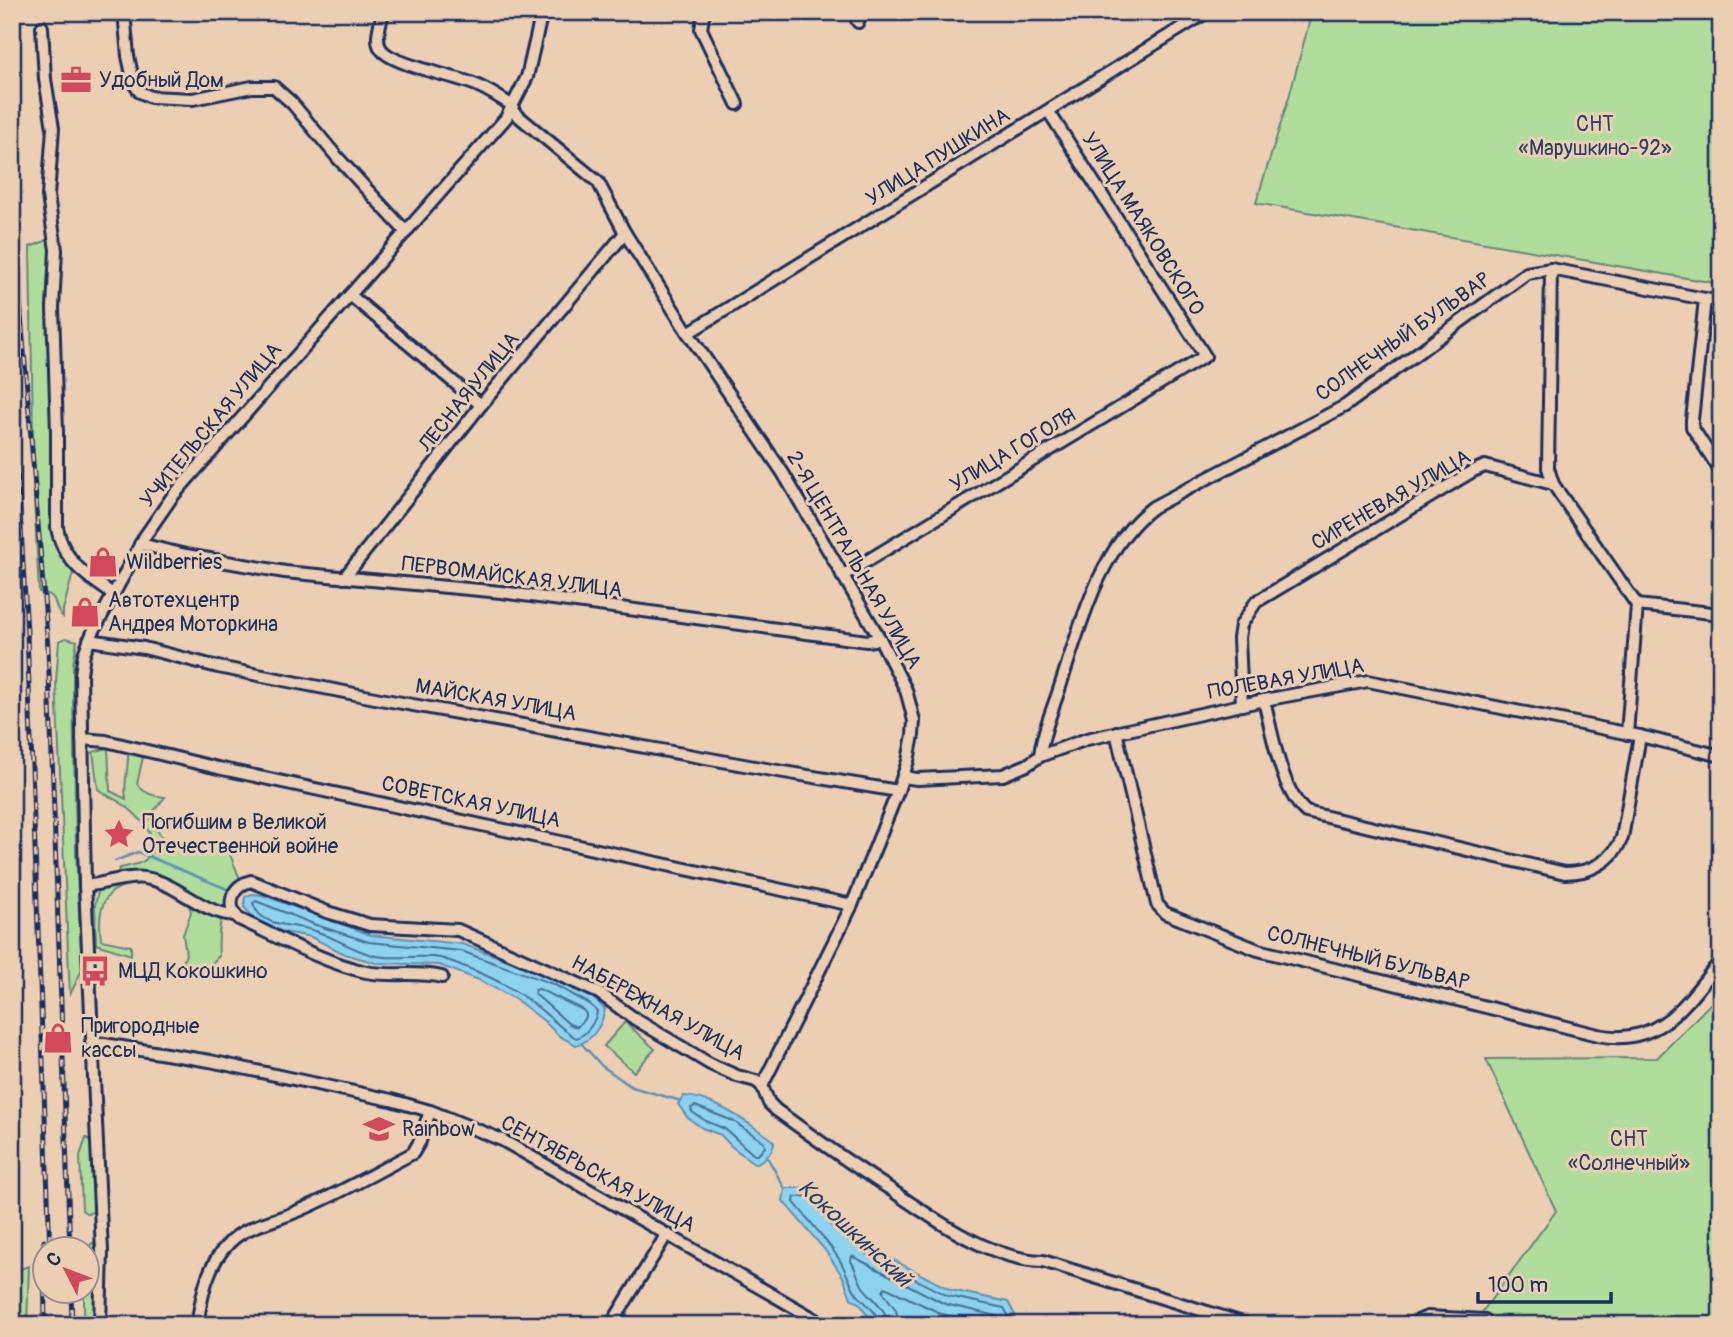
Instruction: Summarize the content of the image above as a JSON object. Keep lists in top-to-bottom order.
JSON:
{
  "streets": {
    "street": [
      "УЛИЦА ПУШКИНА",
      "УЛИЦА МАЯКОВСКОГО",
      "СОЛНЕЧНЫЙ БУЛЬВАР",
      "ЛЕСНАЯ УЛИЦА",
      "УЧИТЕЛЬСКАЯ УЛИЦА",
      "УЛИЦА ГОГОЛЯ",
      "СИРЕНЕВАЯ УЛИЦА",
      "2-Я ЦЕНТРАЛЬНАЯ УЛИЦА",
      "ПЕРВОМАЙСКАЯ УЛИЦА",
      "ПОЛЕВАЯ УЛИЦА",
      "МАЙСКАЯ УЛИЦА",
      "СОВЕТСКАЯ УЛИЦА",
      "НАБЕРЕЖНАЯ УЛИЦА",
      "СЕНТЯБРЬСКАЯ УЛИЦА"
    ]
  },
  "crossings": [
    ["УЛИЦА ПУШКИНА", "УЛИЦА МАЯКОВСКОГО"],
    ["УЛИЦА ПУШКИНА", "2-Я ЦЕНТРАЛЬНАЯ УЛИЦА"],
    ["УЛИЦА МАЯКОВСКОГО", "УЛИЦА ГОГОЛЯ"],
    ["СОЛНЕЧНЫЙ БУЛЬВАР", "ПОЛЕВАЯ УЛИЦА"],
    ["ЛЕСНАЯ УЛИЦА", "2-Я ЦЕНТРАЛЬНАЯ УЛИЦА"],
    ["ЛЕСНАЯ УЛИЦА", "ПЕРВОМАЙСКАЯ УЛИЦА"],
    ["УЧИТЕЛЬСКАЯ УЛИЦА", "2-Я ЦЕНТРАЛЬНАЯ УЛИЦА"],
    ["УЧИТЕЛЬСКАЯ УЛИЦА", "ПЕРВОМАЙСКАЯ УЛИЦА"],
    ["УЧИТЕЛЬСКАЯ УЛИЦА", "МАЙСКАЯ УЛИЦА"],
    ["УЧИТЕЛЬСКАЯ УЛИЦА", "СОВЕТСКАЯ УЛИЦА"],
    ["УЧИТЕЛЬСКАЯ УЛИЦА", "СЕНТЯБРЬСКАЯ УЛИЦА"],
    ["УЛИЦА ГОГОЛЯ", "2-Я ЦЕНТРАЛЬНАЯ УЛИЦА"],
    ["СИРЕНЕВАЯ УЛИЦА", "ПОЛЕВАЯ УЛИЦА"],
    ["2-Я ЦЕНТРАЛЬНАЯ УЛИЦА", "ПЕРВОМАЙСКАЯ УЛИЦА"],
    ["2-Я ЦЕНТРАЛЬНАЯ УЛИЦА", "ПОЛЕВАЯ УЛИЦА"],
    ["2-Я ЦЕНТРАЛЬНАЯ УЛИЦА", "МАЙСКАЯ УЛИЦА"],
    ["2-Я ЦЕНТРАЛЬНАЯ УЛИЦА", "СОВЕТСКАЯ УЛИЦА"],
    ["2-Я ЦЕНТРАЛЬНАЯ УЛИЦА", "НАБЕРЕЖНАЯ УЛИЦА"]
  ],
  "water": ["Кокошкинский"],
  "parks": ["СНТ «Марушкино-92»", "СНТ «Солнечный»"],
  "places": {
    "office": ["Удобный Дом"],
    "shop": ["Wildberries", "Автотехцентр Андрея Моторкина", "Пригородные кассы"],
    "place": ["Погибшим в Великой Отечественной войне"],
    "bus stop": ["МЦД Кокошкино"],
    "school or university": ["Rainbow"]
  },
  "scale_bar": "100 m",
  "north": "top left"
}
